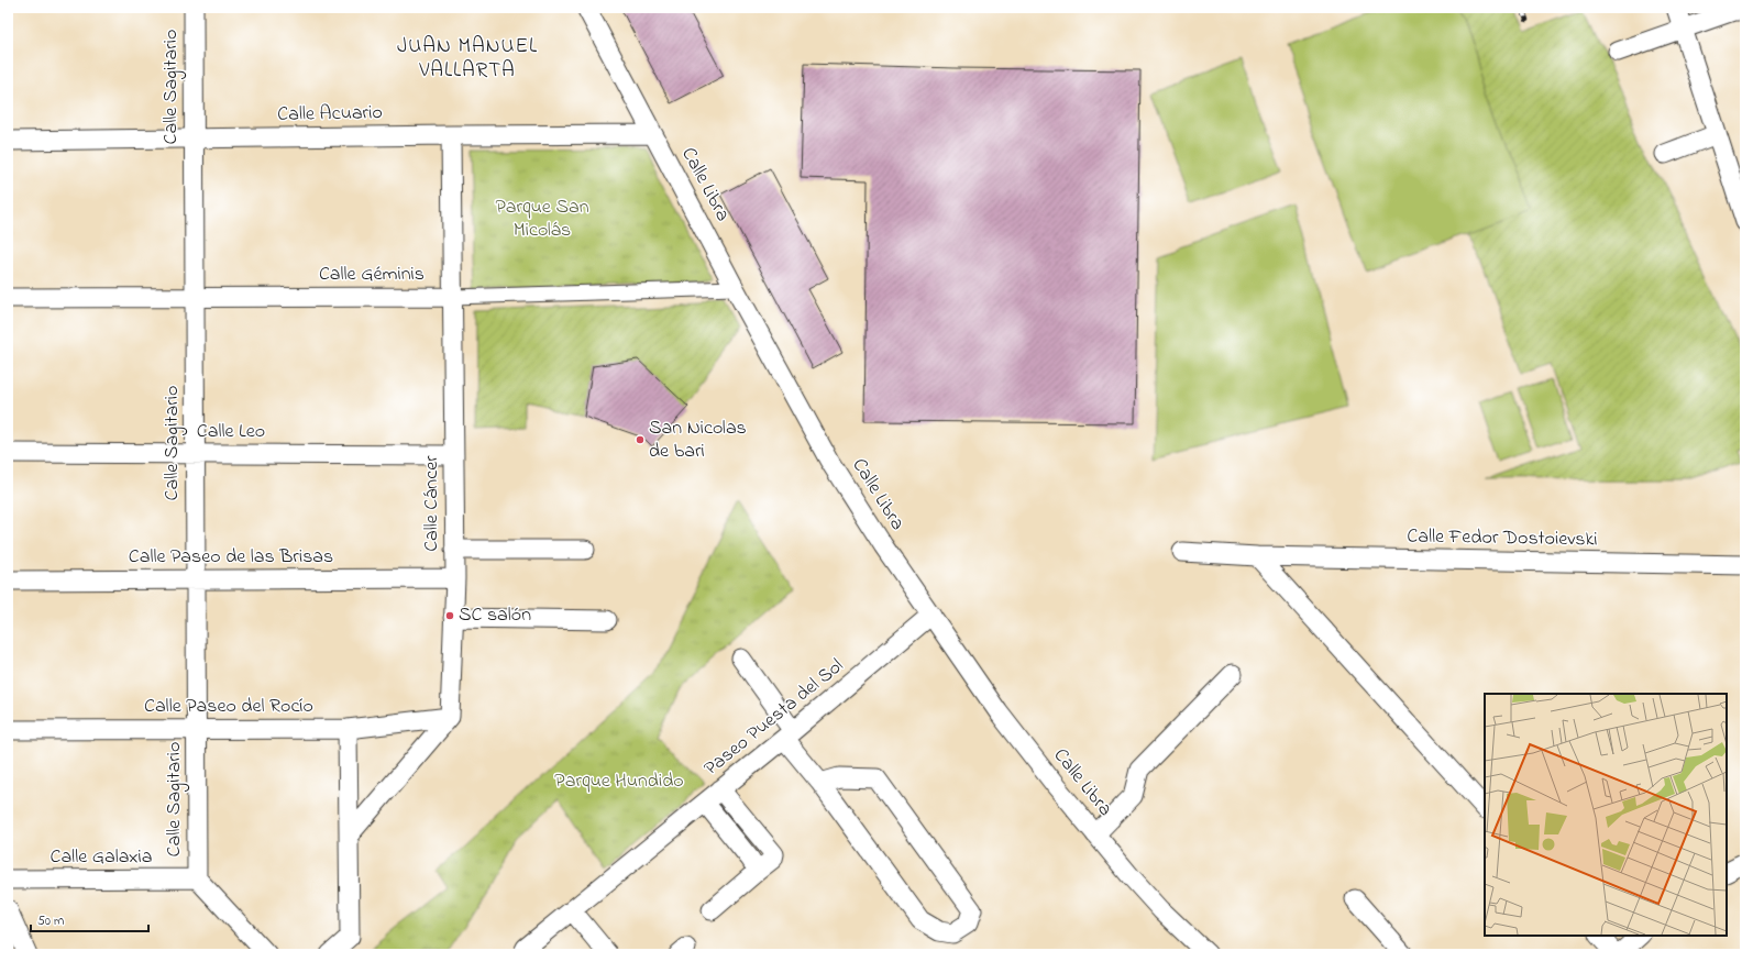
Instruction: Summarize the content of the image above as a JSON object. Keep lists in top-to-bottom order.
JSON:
{
  "streets": {
    "street": [
      "Calle Sagitario",
      "Calle Acuario",
      "Calle Libra",
      "Calle Géminis",
      "Calle Leo",
      "Calle Cáncer",
      "Calle Fedor Dostoievski",
      "Calle Paseo de las Brisas",
      "Calle Paseo del Rocío",
      "Paseo Puesta del Sol",
      "Calle Galaxia"
    ]
  },
  "crossings": [
    ["Calle Sagitario", "Calle Acuario"],
    ["Calle Sagitario", "Calle Géminis"],
    ["Calle Sagitario", "Calle Leo"],
    ["Calle Sagitario", "Calle Paseo de las Brisas"],
    ["Calle Sagitario", "Calle Paseo del Rocío"],
    ["Calle Sagitario", "Calle Galaxia"],
    ["Calle Acuario", "Calle Libra"],
    ["Calle Acuario", "Calle Cáncer"],
    ["Calle Libra", "Calle Géminis"],
    ["Calle Libra", "Paseo Puesta del Sol"],
    ["Calle Géminis", "Calle Cáncer"],
    ["Calle Leo", "Calle Cáncer"],
    ["Calle Cáncer", "Calle Paseo de las Brisas"],
    ["Calle Cáncer", "Calle Paseo del Rocío"]
  ],
  "districts": ["JUAN MANUEL VALLARTA"],
  "parks": ["Parque San Micolás", "Parque Hundido"],
  "places": ["San Nicolas de bari", "SC salón"],
  "scale_bar": "50 m"
}
